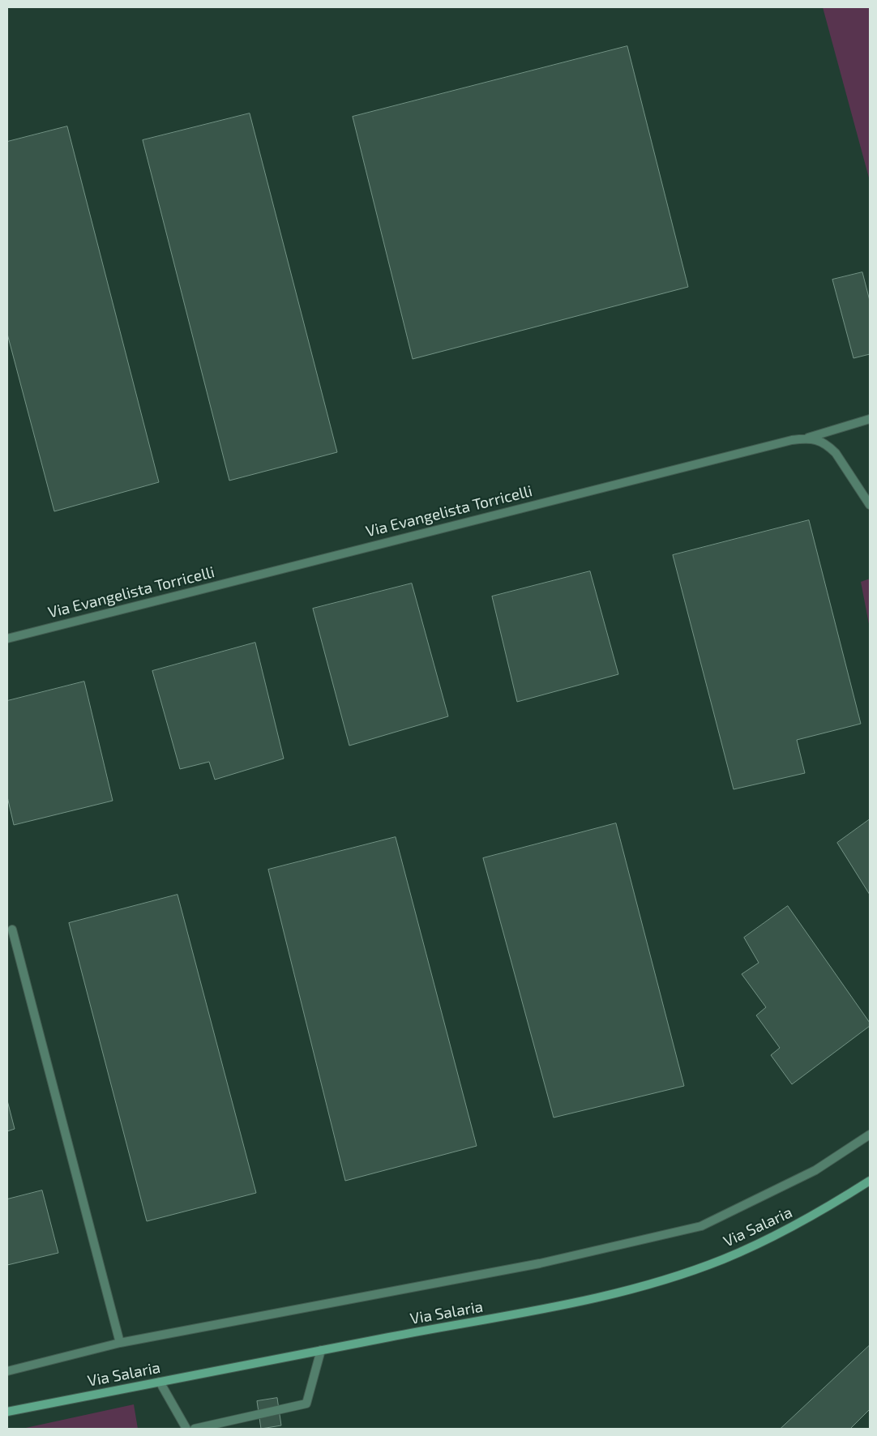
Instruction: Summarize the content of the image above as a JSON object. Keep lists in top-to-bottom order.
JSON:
{
  "streets": {
    "main road": ["Via Salaria"],
    "lane": ["Via Evangelista Torricelli"]
  }
}
